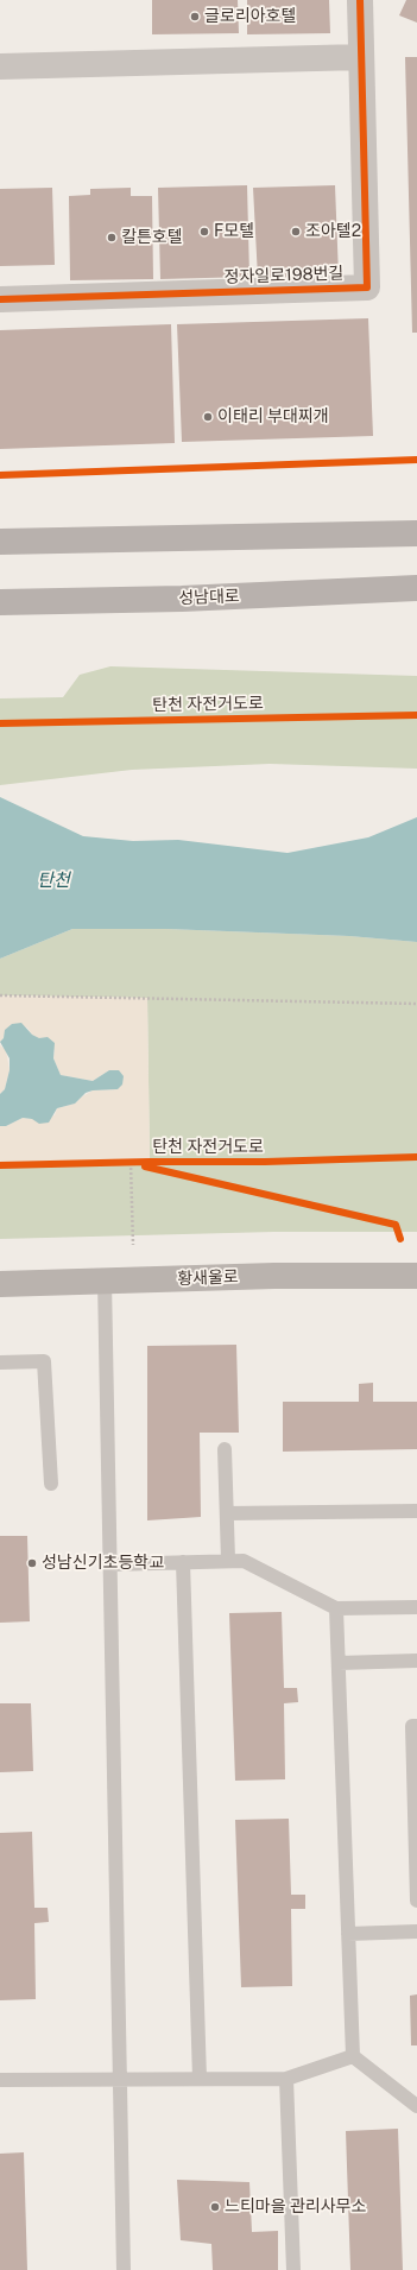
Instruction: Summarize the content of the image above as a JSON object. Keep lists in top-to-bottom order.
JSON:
{
  "streets": {
    "main road": ["성남대로", "황새울로"],
    "street": ["정자일로198번길"],
    "cycle path": ["탄천 자전거도로"]
  },
  "water": ["탄천"],
  "places": [
    "글로리아호텔",
    "F모텔",
    "조아텔2",
    "칼튼호텔",
    "이태리 부대찌개",
    "성남신기초등학교",
    "느티마을 관리사무소"
  ]
}
